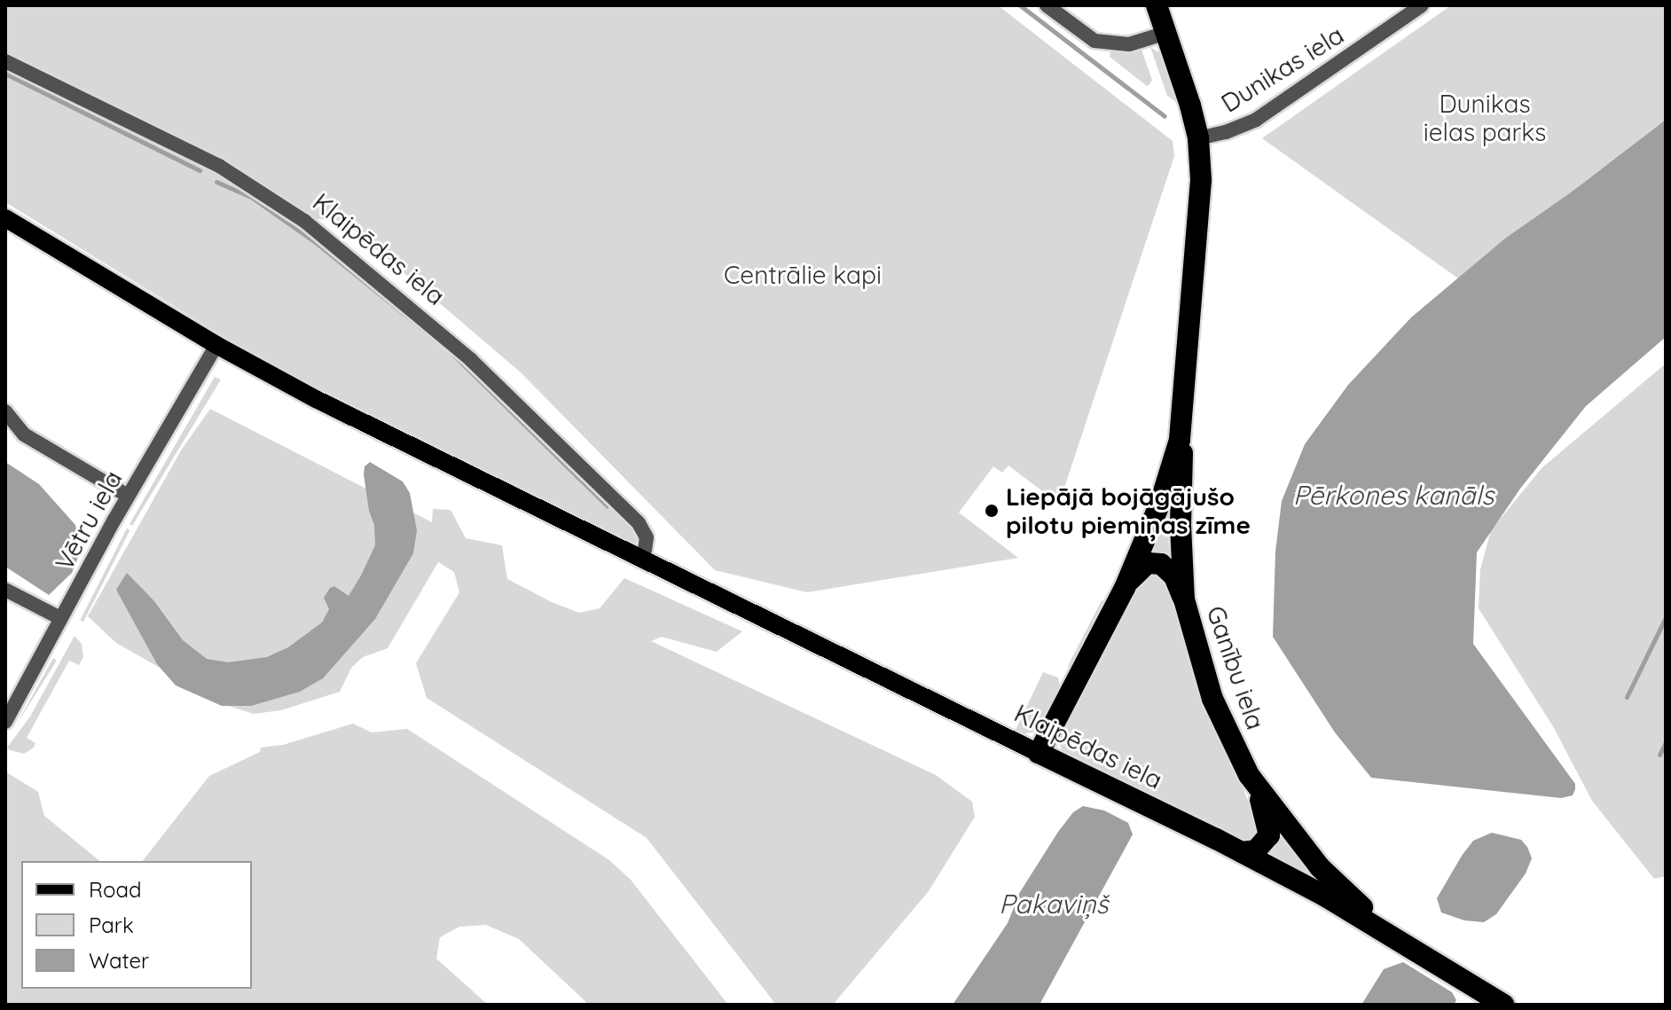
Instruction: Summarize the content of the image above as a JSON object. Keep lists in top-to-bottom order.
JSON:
{
  "streets": {
    "highway": ["Klaipēdas iela", "Ganību iela"],
    "street": ["Dunikas iela", "Vētru iela"]
  },
  "crossings": [
    ["Dunikas iela", "Ganību iela"],
    ["Klaipēdas iela", "Vētru iela"],
    ["Klaipēdas iela", "Ganību iela"]
  ],
  "water": ["Pērkones kanāls", "Pakaviņš"],
  "parks": ["Dunikas ielas parks", "Centrālie kapi"],
  "places": ["Liepājā bojāgājušo pilotu piemiņas zīme"],
  "legend": ["Road", "Park", "Water"]
}
